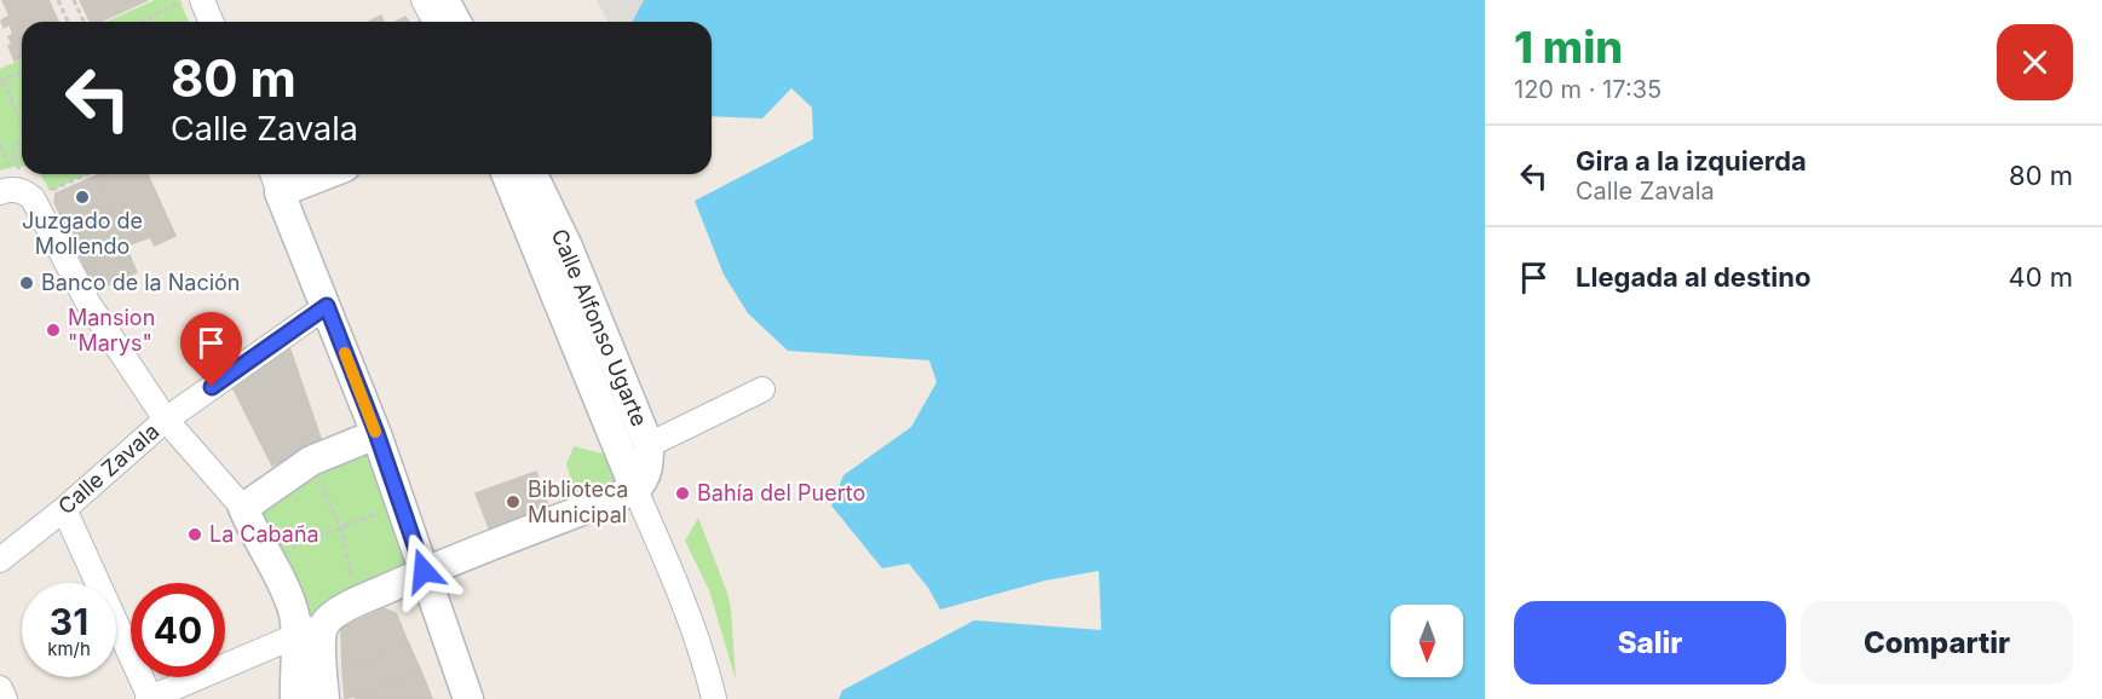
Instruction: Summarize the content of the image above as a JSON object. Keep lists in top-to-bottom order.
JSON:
{
  "streets": {
    "street": ["Calle Alfonso Ugarte", "Calle Zavala"]
  },
  "places": [
    "Juzgado de Mollendo",
    "Banco de la Nación",
    "Mansion \"Marys\"",
    "Bahía del Puerto",
    "Biblioteca Municipal",
    "La Cabaña"
  ],
  "north": "bottom",
  "page": {
    "heading": ["1 min", "120 m · 17:35"],
    "turn": ["80 m", "Calle Zavala"],
    "list": [
      {
        "name": "Gira a la izquierda",
        "note": "Calle Zavala",
        "value": "80 m"
      },
      {
        "name": "Llegada al destino",
        "value": "40 m"
      }
    ],
    "speed": "31 km/h",
    "limit": "40",
    "buttons": ["Salir", "Compartir"]
  }
}
